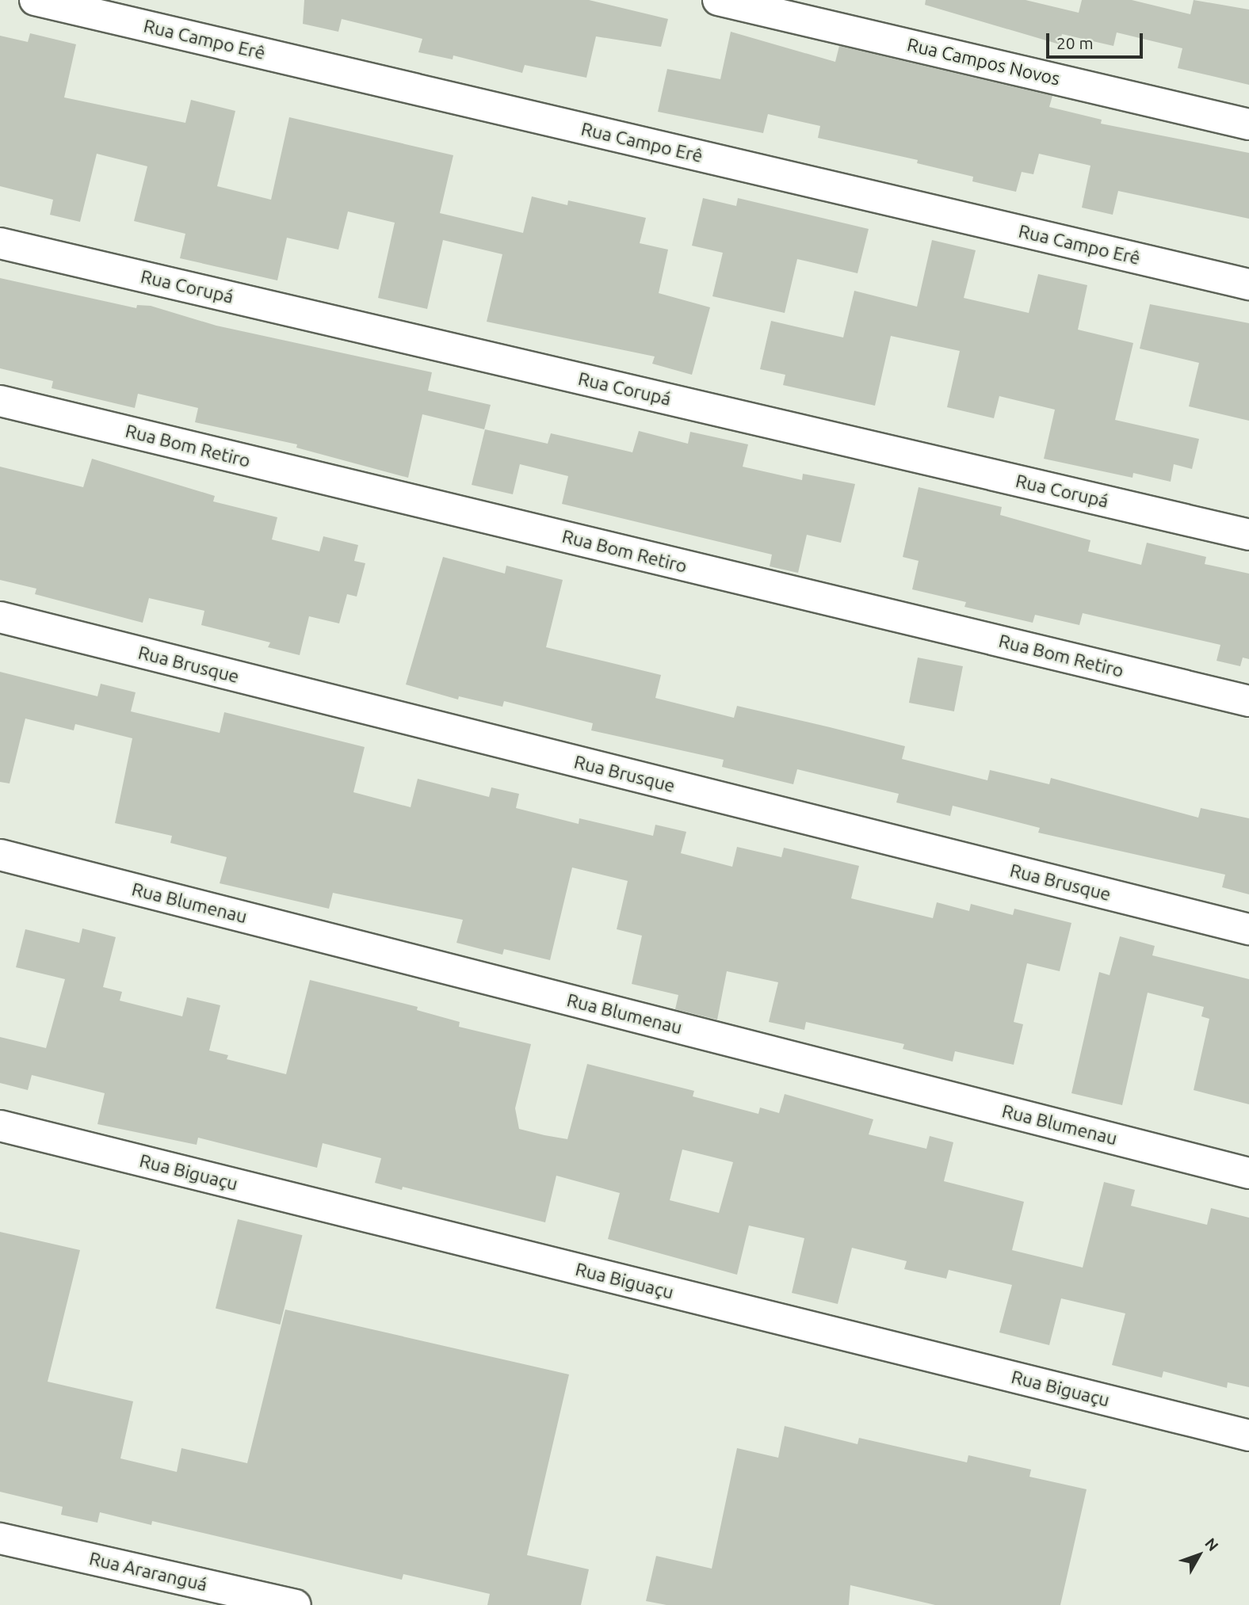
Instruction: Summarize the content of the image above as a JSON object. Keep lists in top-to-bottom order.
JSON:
{
  "streets": {
    "street": [
      "Rua Campo Erê",
      "Rua Campos Novos",
      "Rua Corupá",
      "Rua Bom Retiro",
      "Rua Brusque",
      "Rua Blumenau",
      "Rua Biguaçu",
      "Rua Araranguá"
    ]
  },
  "scale_bar": "20 m",
  "north": "top right"
}
